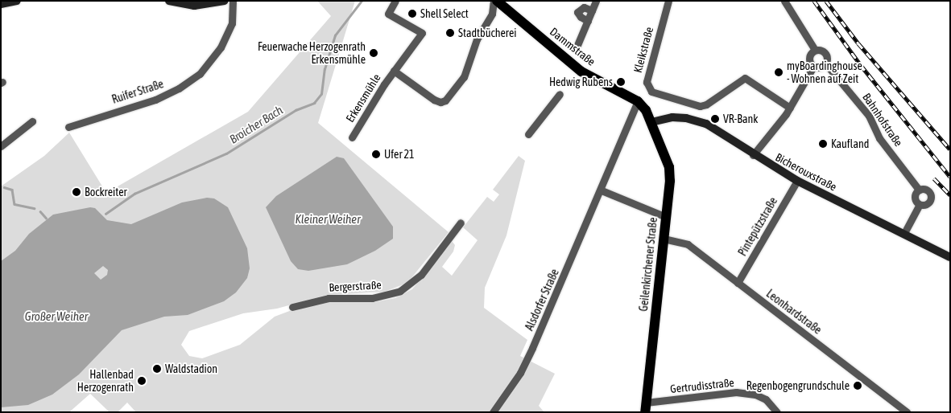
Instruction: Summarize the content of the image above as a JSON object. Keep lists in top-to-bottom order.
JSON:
{
  "streets": {
    "main road": ["Dammstraße", "Geilenkirchener Straße"],
    "street": [
      "Kleikstraße",
      "Ruifer Straße",
      "Erkensmühle",
      "Bahnhofstraße",
      "Bicherouxstraße",
      "Pintepützstraße",
      "Bergerstraße",
      "Alsdorfer Straße",
      "Leonhardstraße",
      "Gertrudisstraße"
    ]
  },
  "crossings": [
    ["Dammstraße", "Erkensmühle"],
    ["Dammstraße", "Bicherouxstraße"],
    ["Dammstraße", "Geilenkirchener Straße"],
    ["Dammstraße", "Alsdorfer Straße"],
    ["Bahnhofstraße", "Bicherouxstraße"],
    ["Bicherouxstraße", "Pintepützstraße"],
    ["Bicherouxstraße", "Geilenkirchener Straße"],
    ["Pintepützstraße", "Leonhardstraße"],
    ["Geilenkirchener Straße", "Leonhardstraße"],
    ["Geilenkirchener Straße", "Gertrudisstraße"]
  ],
  "water": ["Broicher Bach", "Kleiner Weiher", "Großer Weiher"],
  "places": [
    "Shell Select",
    "Stadtbücherei",
    "Feuerwache Herzogenrath Erkensmühle",
    "myBoardinghouse - Wohnen auf Zeit",
    "Hedwig Rubens",
    "VR-Bank",
    "Kaufland",
    "Ufer 21",
    "Bockreiter",
    "Waldstadion",
    "Hallenbad Herzogenrath",
    "Regenbogengrundschule"
  ]
}
